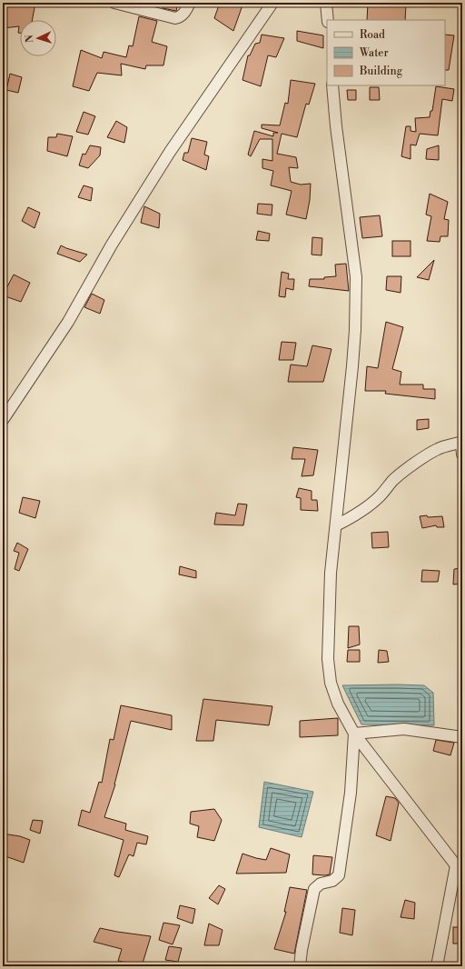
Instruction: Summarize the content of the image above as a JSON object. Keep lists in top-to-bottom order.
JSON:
{
  "legend": ["Road", "Water", "Building"],
  "north": "left"
}
